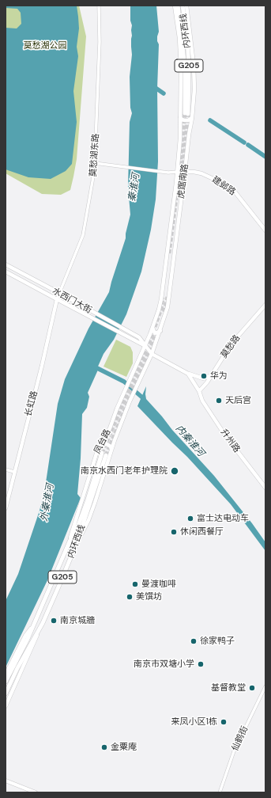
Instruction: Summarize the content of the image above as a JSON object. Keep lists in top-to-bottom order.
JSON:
{
  "streets": {
    "highway": ["内环西线", "G205"],
    "main road": [
      "虎踞南路",
      "建邺路",
      "水西门大街",
      "莫愁路",
      "长虹路",
      "升州路",
      "凤台路"
    ],
    "street": ["莫愁湖东路", "仙鹤街"]
  },
  "crossings": [
    ["内环西线", "凤台路"],
    ["莫愁湖东路", "水西门大街"],
    ["莫愁湖东路", "长虹路"],
    ["虎踞南路", "建邺路"],
    ["虎踞南路", "水西门大街"],
    ["虎踞南路", "凤台路"],
    ["水西门大街", "长虹路"],
    ["水西门大街", "凤台路"],
    ["莫愁路", "升州路"]
  ],
  "water": ["秦淮河", "内秦淮河", "外秦淮河"],
  "parks": ["莫愁湖公园"],
  "places": [
    "华为",
    "天后宫",
    "南京水西门老年护理院",
    "富士达电动车",
    "休闲西餐厅",
    "曼渡咖啡",
    "美馔坊",
    "南京城牆",
    "徐家鸭子",
    "南京市双塘小学",
    "基督教堂",
    "来凤小区1栋",
    "金粟庵"
  ]
}
